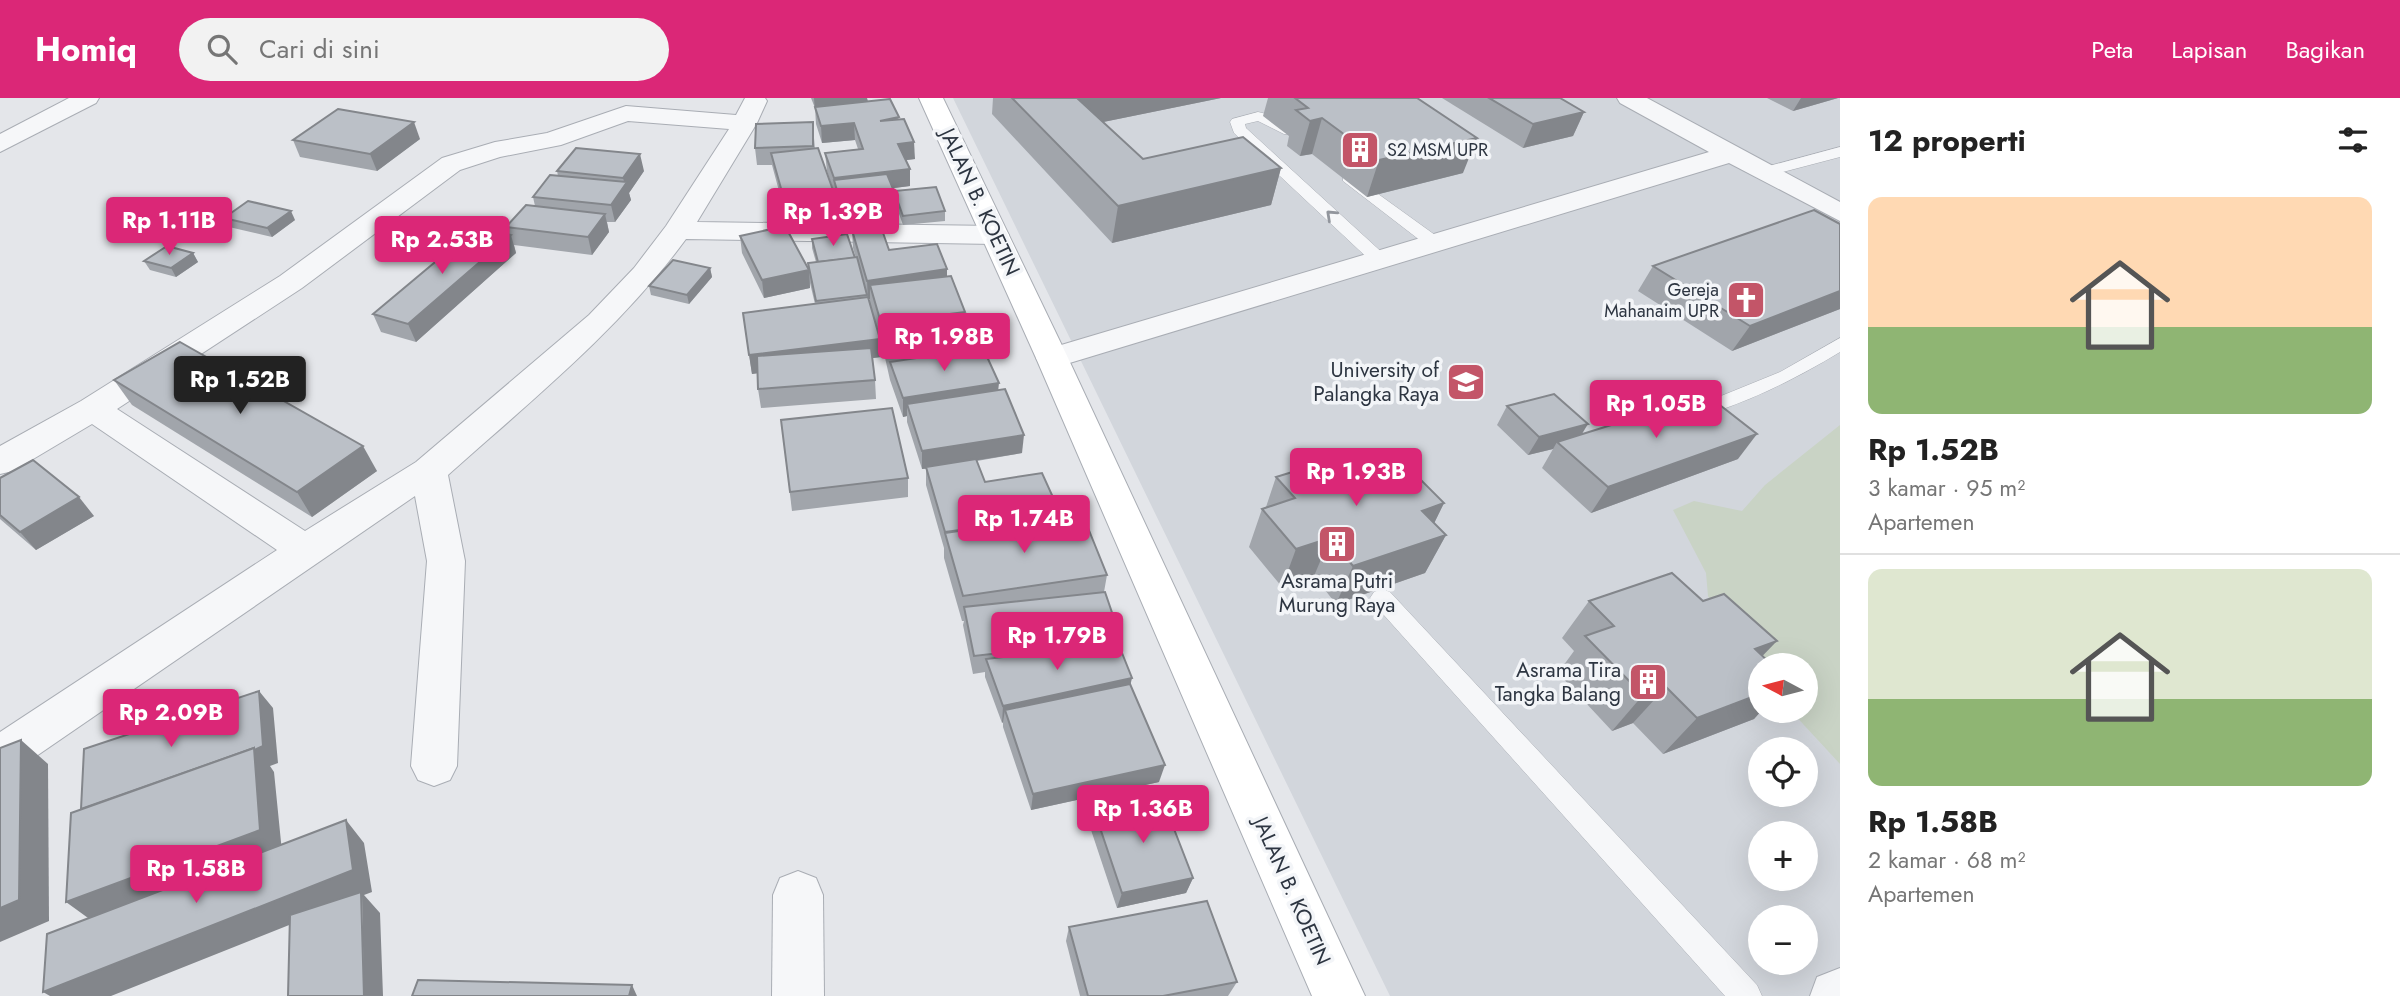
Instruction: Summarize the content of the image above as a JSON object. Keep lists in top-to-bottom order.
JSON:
{
  "streets": {
    "street": ["JALAN B. KOETIN"]
  },
  "places": {
    "building": ["S2 MSM UPR", "Asrama Putri Murung Raya", "Asrama Tira Tangka Balang"],
    "church": ["Gereja Mahanaim UPR"],
    "school or university": ["University of Palangka Raya"]
  },
  "north": "left",
  "page": {
    "header": "Homiq",
    "search": "Cari di sini",
    "nav": ["Peta", "Lapisan", "Bagikan"],
    "heading": "12 properti",
    "list": [
      {
        "name": "Rp 1.52B",
        "note": "3 kamar · 95 m² · Apartemen"
      },
      {
        "name": "Rp 1.58B",
        "note": "2 kamar · 68 m² · Apartemen"
      }
    ],
    "price": [
      "Rp 1.39B",
      "Rp 1.11B",
      "Rp 2.53B",
      "Rp 1.98B",
      "Rp 1.52B",
      "Rp 1.05B",
      "Rp 1.93B",
      "Rp 1.74B",
      "Rp 1.79B",
      "Rp 2.09B",
      "Rp 1.36B",
      "Rp 1.58B"
    ],
    "map_buttons": ["+", "−"]
  }
}
